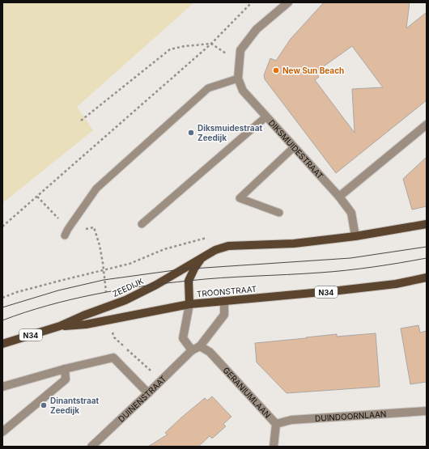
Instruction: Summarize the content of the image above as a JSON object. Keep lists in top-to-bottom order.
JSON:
{
  "streets": {
    "main road": ["ZEEDIJK", "TROONSTRAAT", "N34"],
    "street": [
      "DIKSMUIDESTRAAT",
      "GERANIUMLAAN",
      "DUINENSTRAAT",
      "DUINDOORNLAAN"
    ]
  },
  "crossings": [
    ["DIKSMUIDESTRAAT", "TROONSTRAAT"],
    ["ZEEDIJK", "TROONSTRAAT"],
    ["TROONSTRAAT", "DUINENSTRAAT"],
    ["GERANIUMLAAN", "DUINENSTRAAT"],
    ["GERANIUMLAAN", "DUINDOORNLAAN"]
  ],
  "places": ["New Sun Beach", "Diksmuidestraat Zeedijk", "Dinantstraat Zeedijk"]
}
